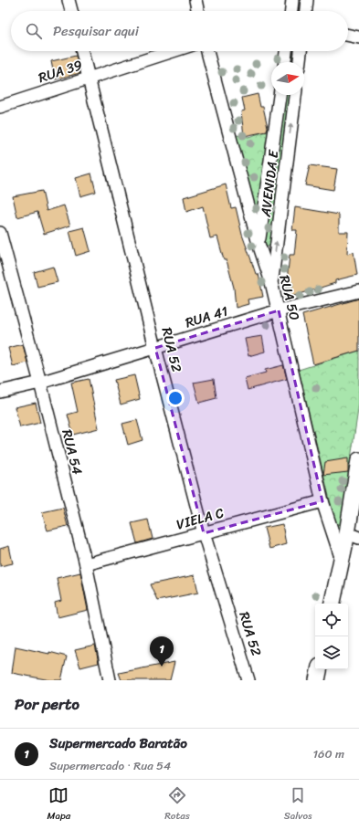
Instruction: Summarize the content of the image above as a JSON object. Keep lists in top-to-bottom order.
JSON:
{
  "streets": {
    "street": [
      "RUA 39",
      "AVENIDA E",
      "RUA 50",
      "RUA 41",
      "RUA 52",
      "RUA 54",
      "VIELA C"
    ]
  },
  "crossings": [
    ["RUA 39", "RUA 52"],
    ["AVENIDA E", "RUA 50"],
    ["RUA 50", "RUA 41"],
    ["RUA 50", "VIELA C"],
    ["RUA 41", "RUA 52"],
    ["RUA 41", "RUA 54"],
    ["RUA 52", "VIELA C"],
    ["RUA 54", "VIELA C"]
  ],
  "north": "right",
  "page": {
    "search": "Pesquisar aqui",
    "pins": "1",
    "heading": "Por perto",
    "list": [
      {
        "mark": "1",
        "name": "Supermercado Baratão",
        "note": "Supermercado · Rua 54",
        "value": "160 m"
      }
    ],
    "nav": ["Mapa", "Rotas", "Salvos"]
  }
}
